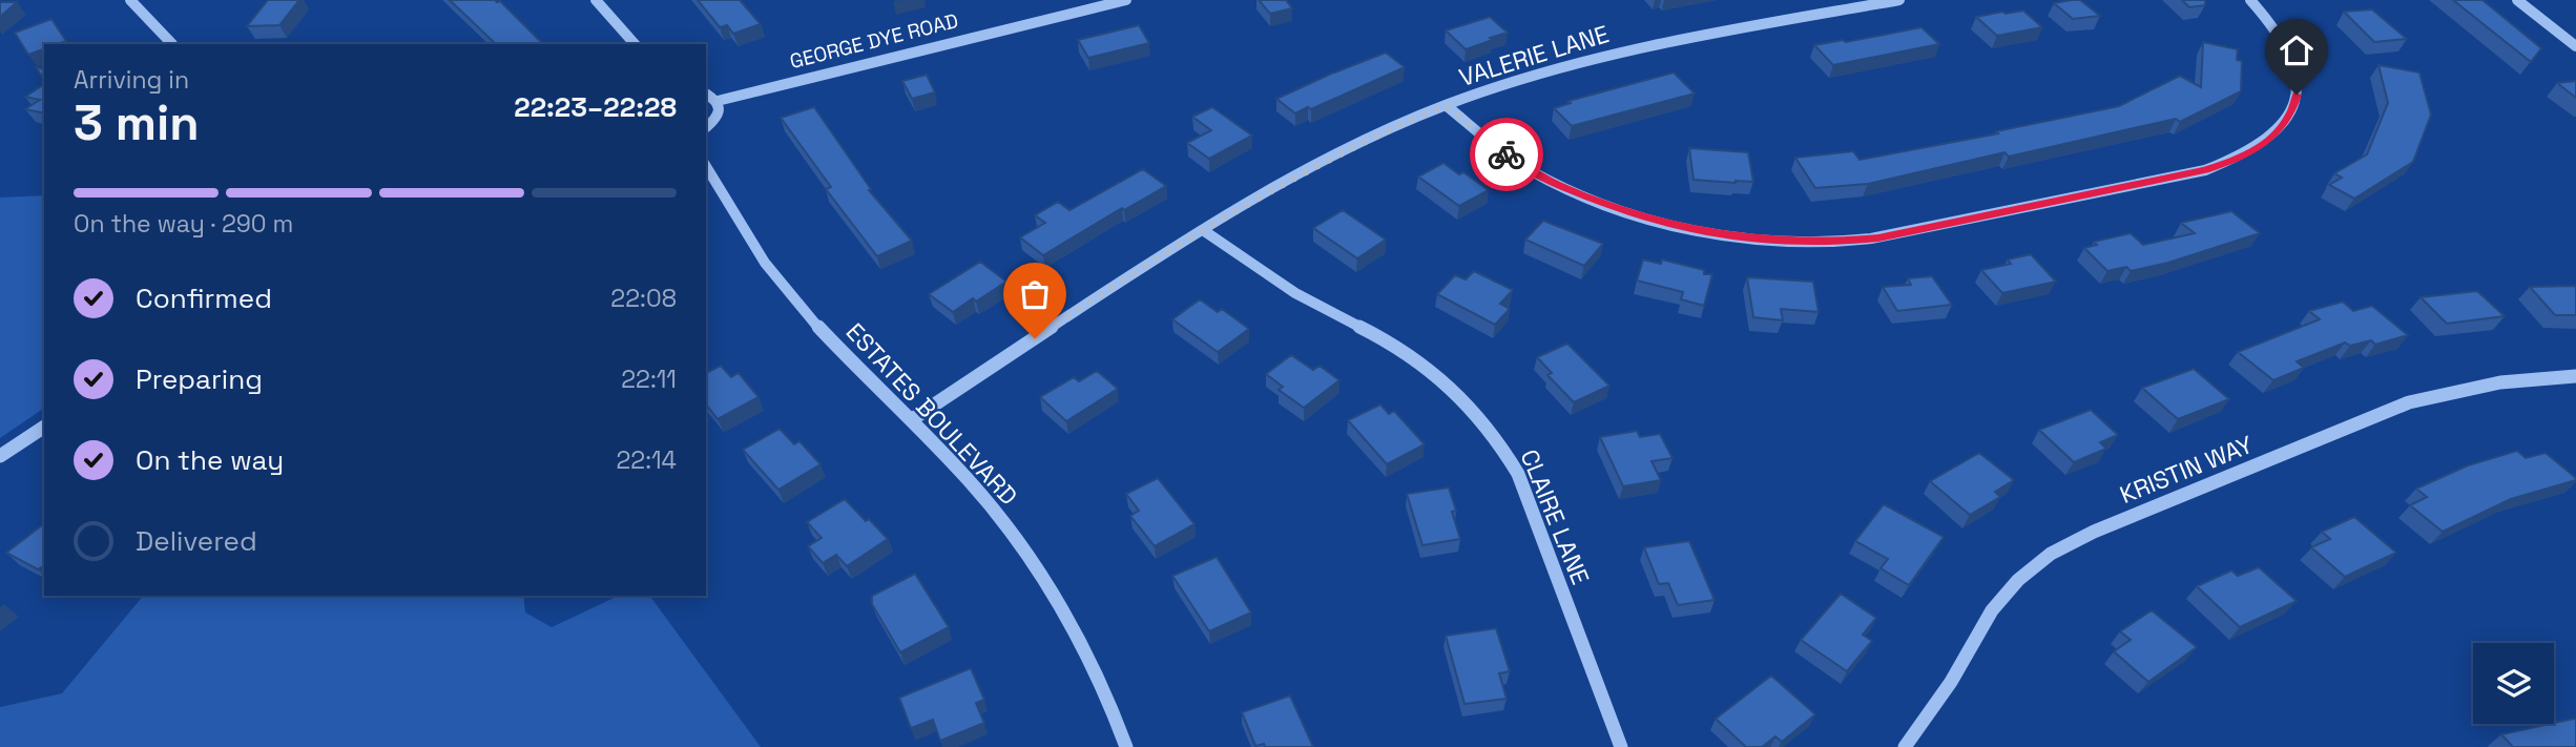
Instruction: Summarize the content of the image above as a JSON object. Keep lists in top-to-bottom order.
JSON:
{
  "streets": {
    "street": [
      "GEORGE DYE ROAD",
      "VALERIE LANE",
      "ESTATES BOULEVARD",
      "KRISTIN WAY",
      "CLAIRE LANE"
    ]
  },
  "crossings": [
    ["VALERIE LANE", "ESTATES BOULEVARD"],
    ["VALERIE LANE", "CLAIRE LANE"]
  ],
  "page": {
    "heading": ["3 min", "Arriving in", "22:23–22:28"],
    "bar": "On the way · 290 m",
    "list": [
      ["Confirmed", "22:08"],
      ["Preparing", "22:11"],
      ["On the way", "22:14"],
      "Delivered"
    ]
  }
}
